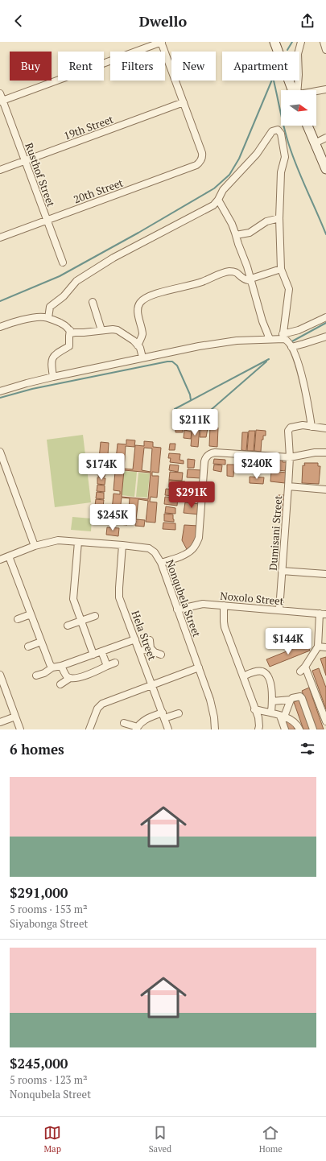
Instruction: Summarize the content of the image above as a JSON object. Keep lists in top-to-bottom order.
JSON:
{
  "streets": {
    "street": [
      "19th Street",
      "Rusthof Street",
      "20th Street",
      "Dumisani Street",
      "Nonqubela Street",
      "Noxolo Street",
      "Hela Street"
    ]
  },
  "crossings": [
    ["19th Street", "Rusthof Street"],
    ["19th Street", "20th Street"],
    ["Rusthof Street", "20th Street"],
    ["Dumisani Street", "Noxolo Street"],
    ["Nonqubela Street", "Noxolo Street"],
    ["Nonqubela Street", "Hela Street"]
  ],
  "north": "right",
  "page": {
    "header": "Dwello",
    "chip": [
      "Buy",
      "Rent",
      "Filters",
      "New",
      "Apartment"
    ],
    "price": [
      "$211K",
      "$240K",
      "$174K",
      "$291K",
      "$245K",
      "$144K"
    ],
    "heading": "6 homes",
    "list": [
      {
        "name": "$291,000",
        "note": "5 rooms · 153 m² · Siyabonga Street"
      },
      {
        "name": "$245,000",
        "note": "5 rooms · 123 m² · Nonqubela Street"
      }
    ],
    "tabs": ["Map", "Saved", "Home"]
  }
}
